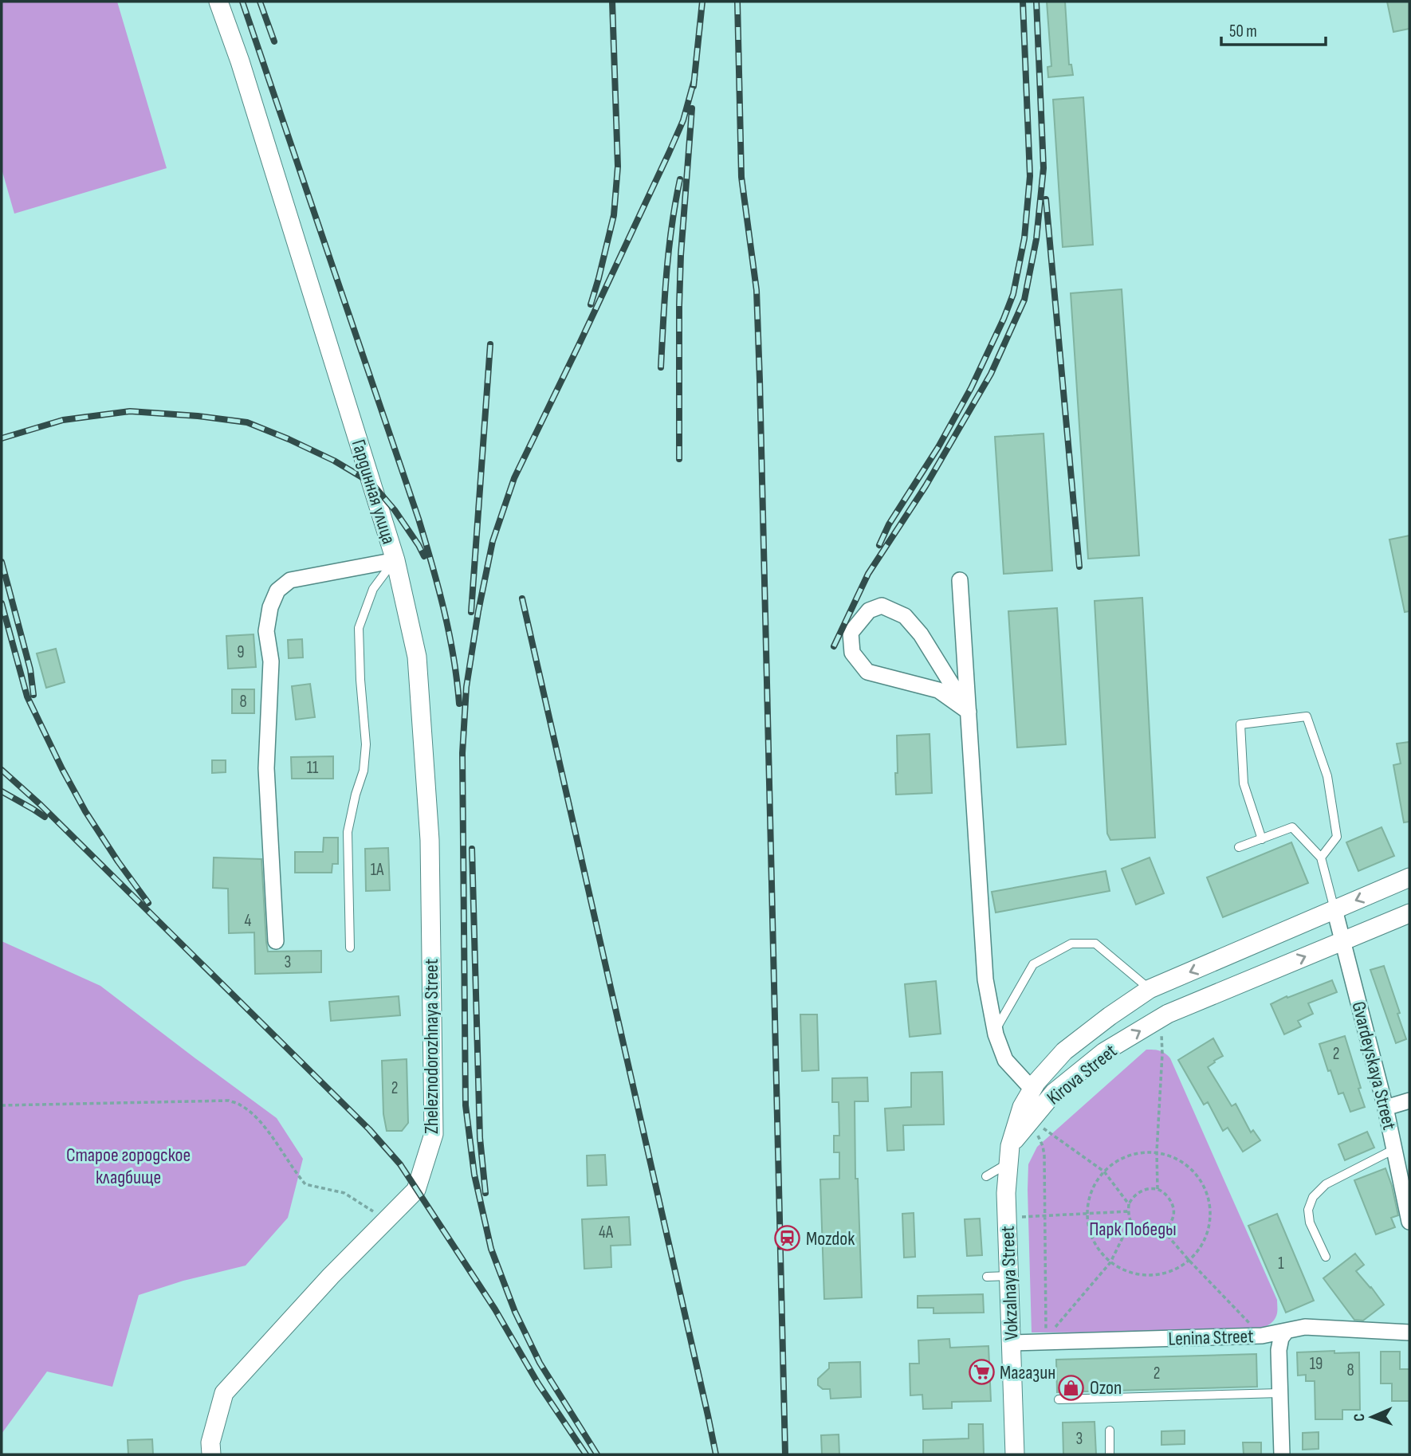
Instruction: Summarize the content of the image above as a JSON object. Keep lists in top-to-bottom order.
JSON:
{
  "streets": {
    "street": [
      "Гардинная улица",
      "Zheleznodorozhnaya Street",
      "Gvardeyskaya Street",
      "Kirova Street",
      "Vokzalnaya Street",
      "Lenina Street"
    ]
  },
  "crossings": [
    ["Гардинная улица", "Zheleznodorozhnaya Street"],
    ["Gvardeyskaya Street", "Kirova Street"],
    ["Kirova Street", "Vokzalnaya Street"],
    ["Vokzalnaya Street", "Lenina Street"]
  ],
  "parks": ["Старое городское кладбище", "Парк Победы"],
  "places": {
    "station": ["Mozdok"],
    "supermarket": ["Магазин"],
    "shop": ["Ozon"]
  },
  "house_numbers": [
    "9",
    "8",
    "11",
    "1А",
    "4",
    "3",
    "2",
    "2",
    "4А",
    "1",
    "19",
    "8",
    "2",
    "3"
  ],
  "scale_bar": "50 m",
  "north": "left"
}
